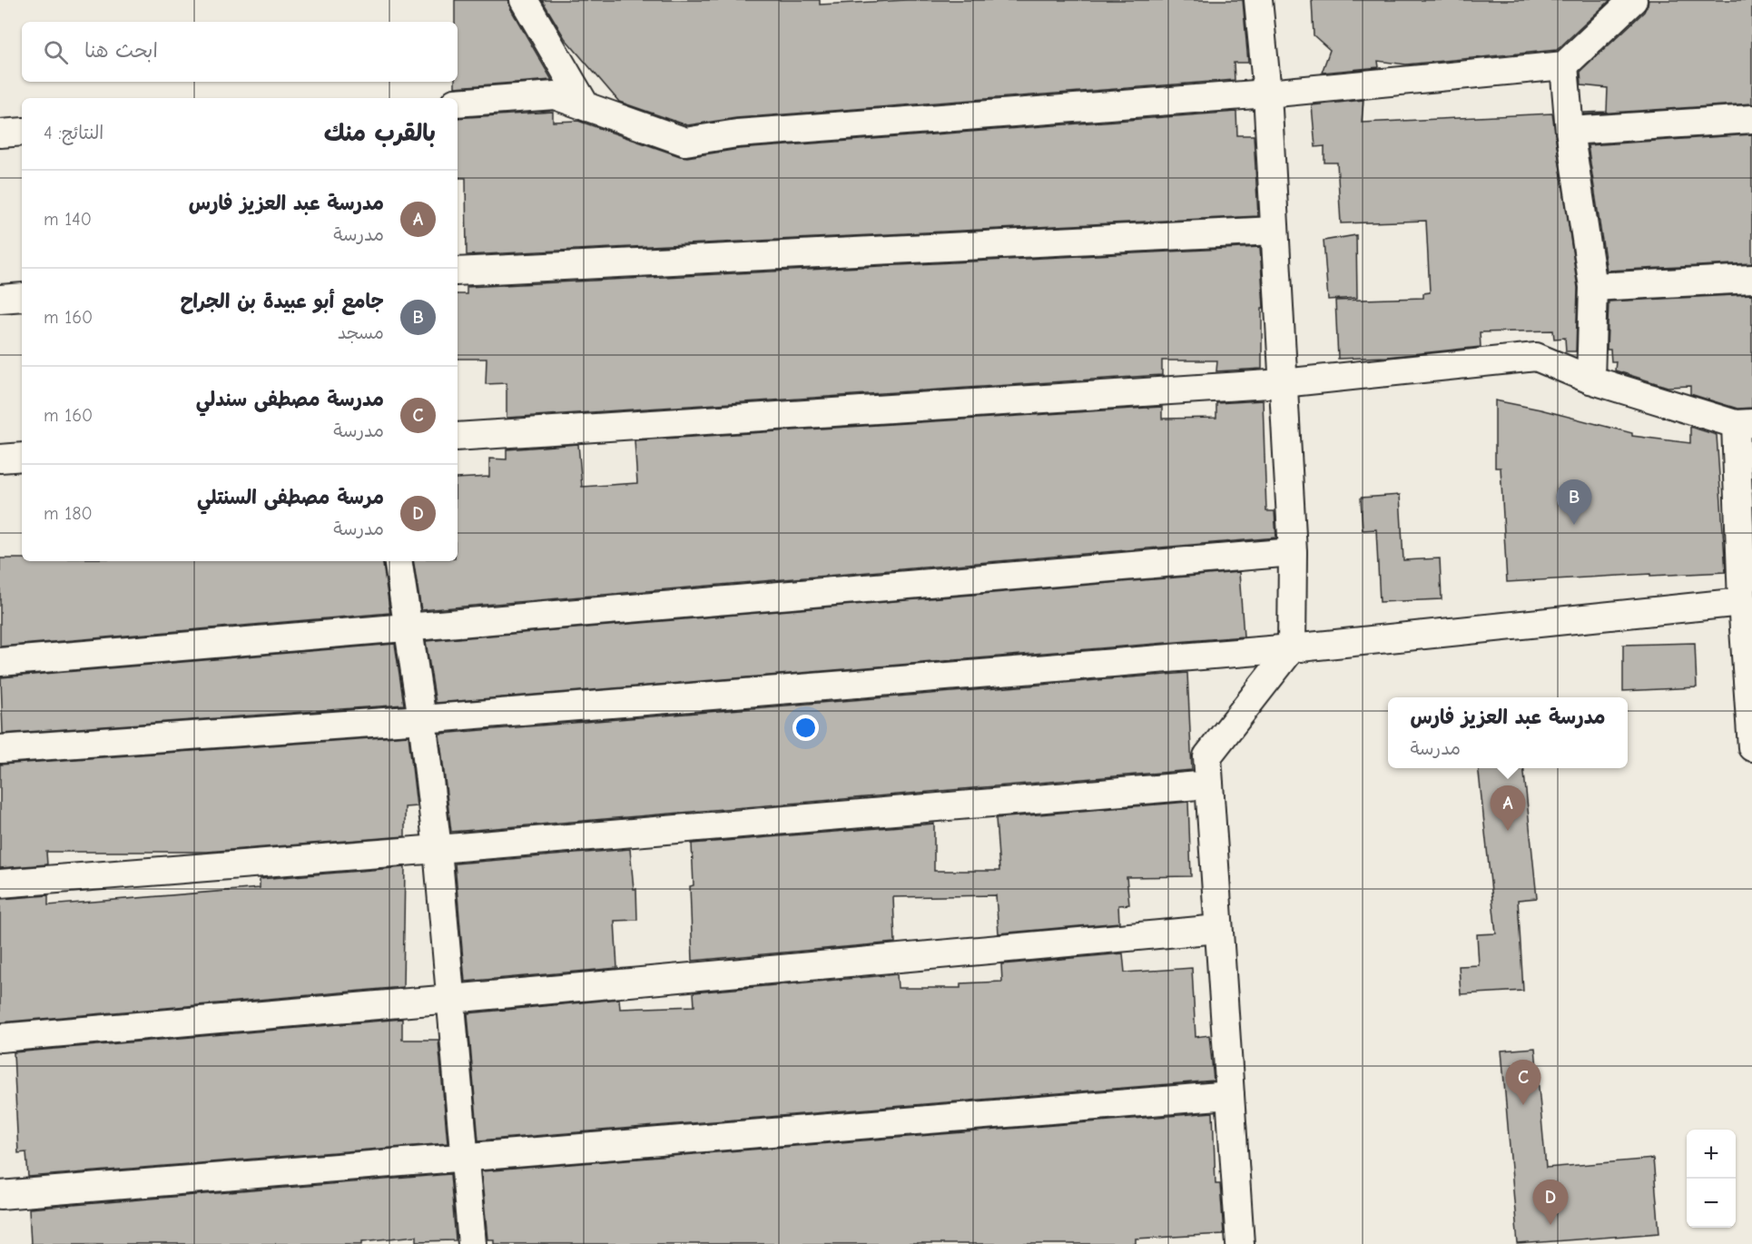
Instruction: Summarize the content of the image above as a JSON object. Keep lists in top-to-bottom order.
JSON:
{
  "page": {
    "search": "ابحث هنا",
    "heading": ["بالقرب منك", "النتائج: 4"],
    "list": [
      {
        "mark": "A",
        "name": "مدرسة عبد العزيز فارس",
        "note": "مدرسة",
        "value": "140 m"
      },
      {
        "mark": "B",
        "name": "جامع أبو عبيدة بن الجراح",
        "note": "مسجد",
        "value": "160 m"
      },
      {
        "mark": "C",
        "name": "مدرسة مصطفى سندلي",
        "note": "مدرسة",
        "value": "160 m"
      },
      {
        "mark": "D",
        "name": "مرسة مصطفى السنتلي",
        "note": "مدرسة",
        "value": "180 m"
      }
    ],
    "pins": [
      "B",
      "A",
      "C",
      "D"
    ],
    "popup": ["مدرسة عبد العزيز فارس", "مدرسة"],
    "map_buttons": ["+", "−"]
  }
}
